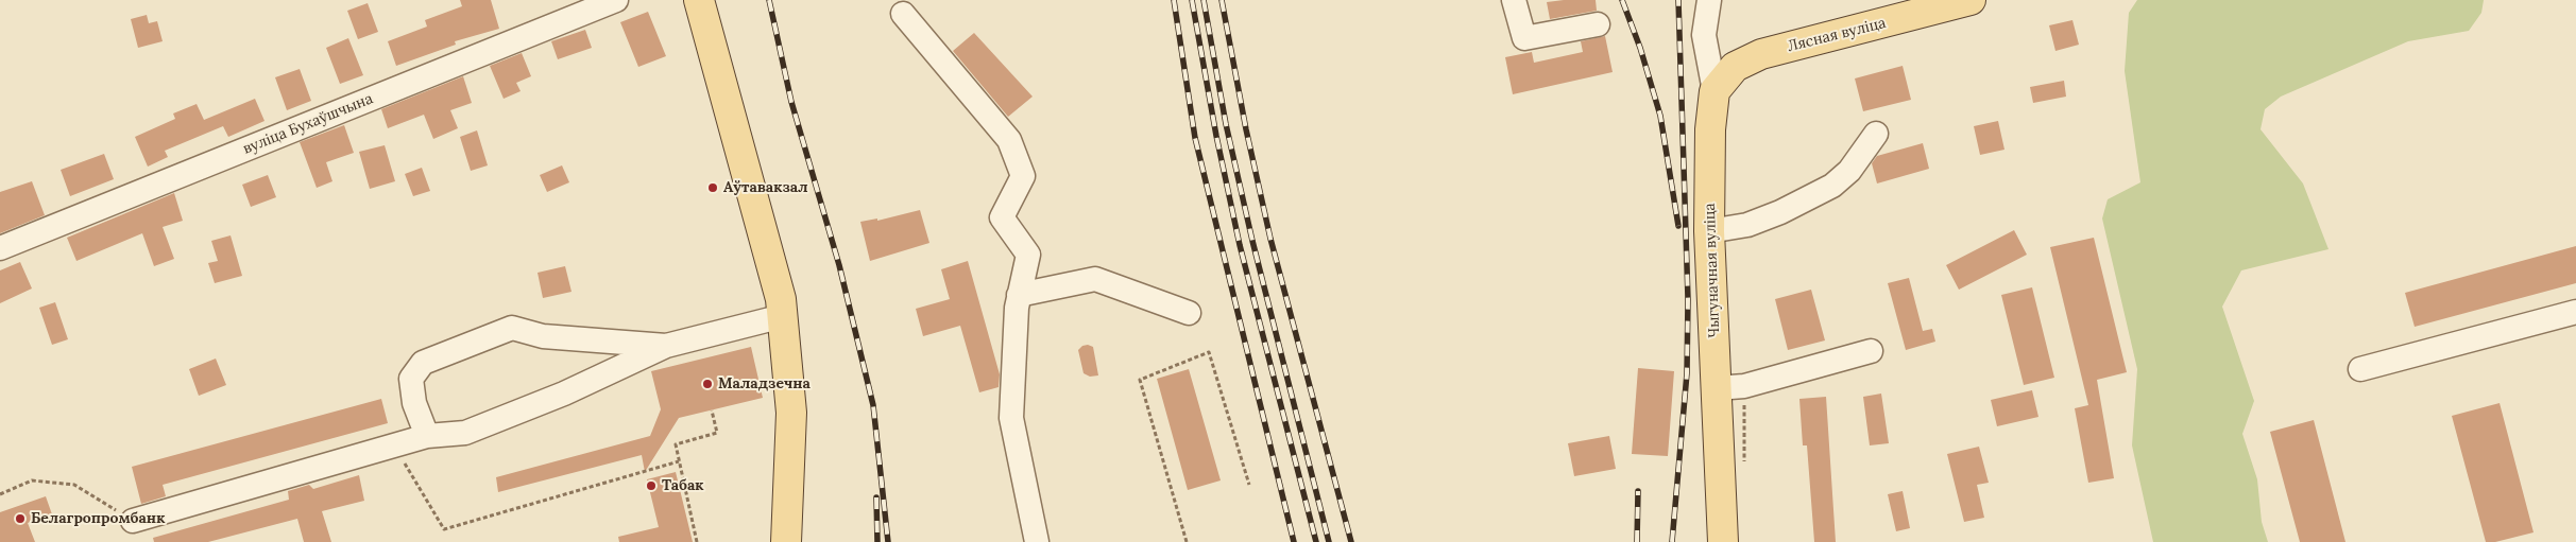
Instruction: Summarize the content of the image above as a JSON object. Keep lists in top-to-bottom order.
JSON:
{
  "streets": {
    "main road": ["Лясная вуліца", "Чыгуначная вуліца"],
    "street": ["вуліца Бухаўшчына"]
  },
  "crossings": [
    ["Лясная вуліца", "Чыгуначная вуліца"]
  ],
  "places": [
    "Аўтавакзал",
    "Маладзечна",
    "Табак",
    "Белагропромбанк"
  ]
}
